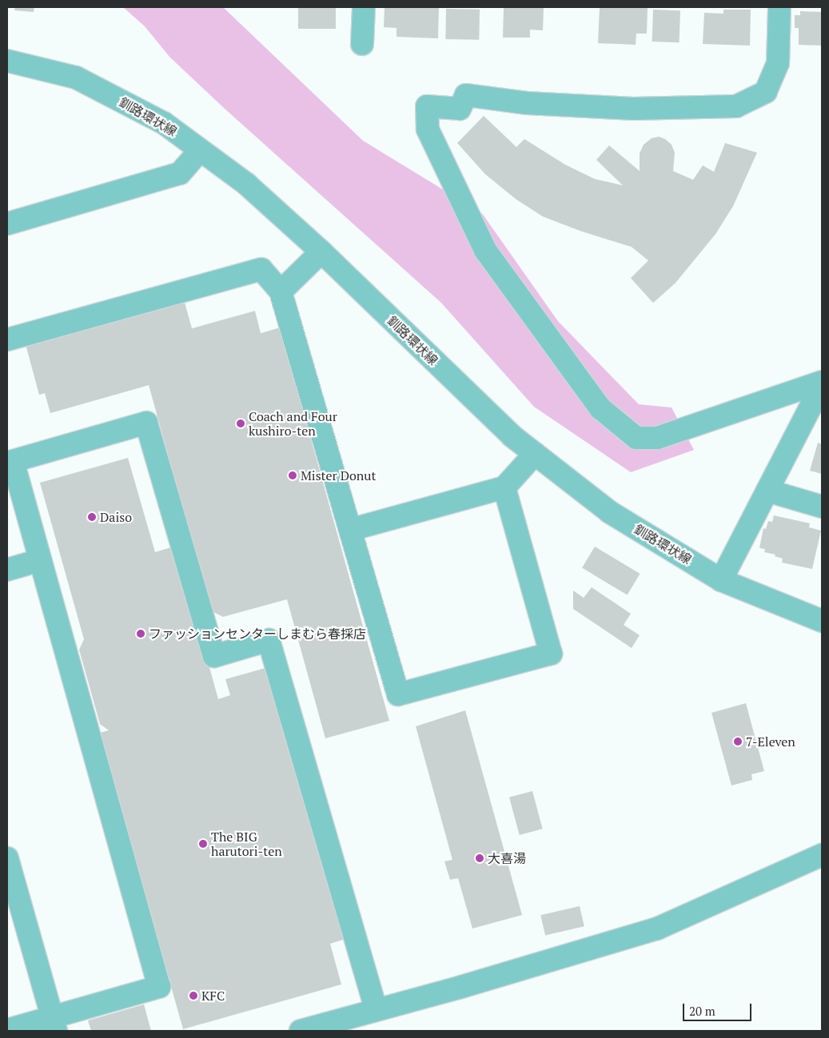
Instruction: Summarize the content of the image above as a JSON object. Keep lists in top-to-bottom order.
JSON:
{
  "streets": {
    "street": ["釧路環状線"]
  },
  "places": [
    "Coach and Four kushiro-ten",
    "Mister Donut",
    "Daiso",
    "ファッションセンターしまむら春採店",
    "7-Eleven",
    "The BIG harutori-ten",
    "大喜湯",
    "KFC"
  ],
  "scale_bar": "20 m"
}
